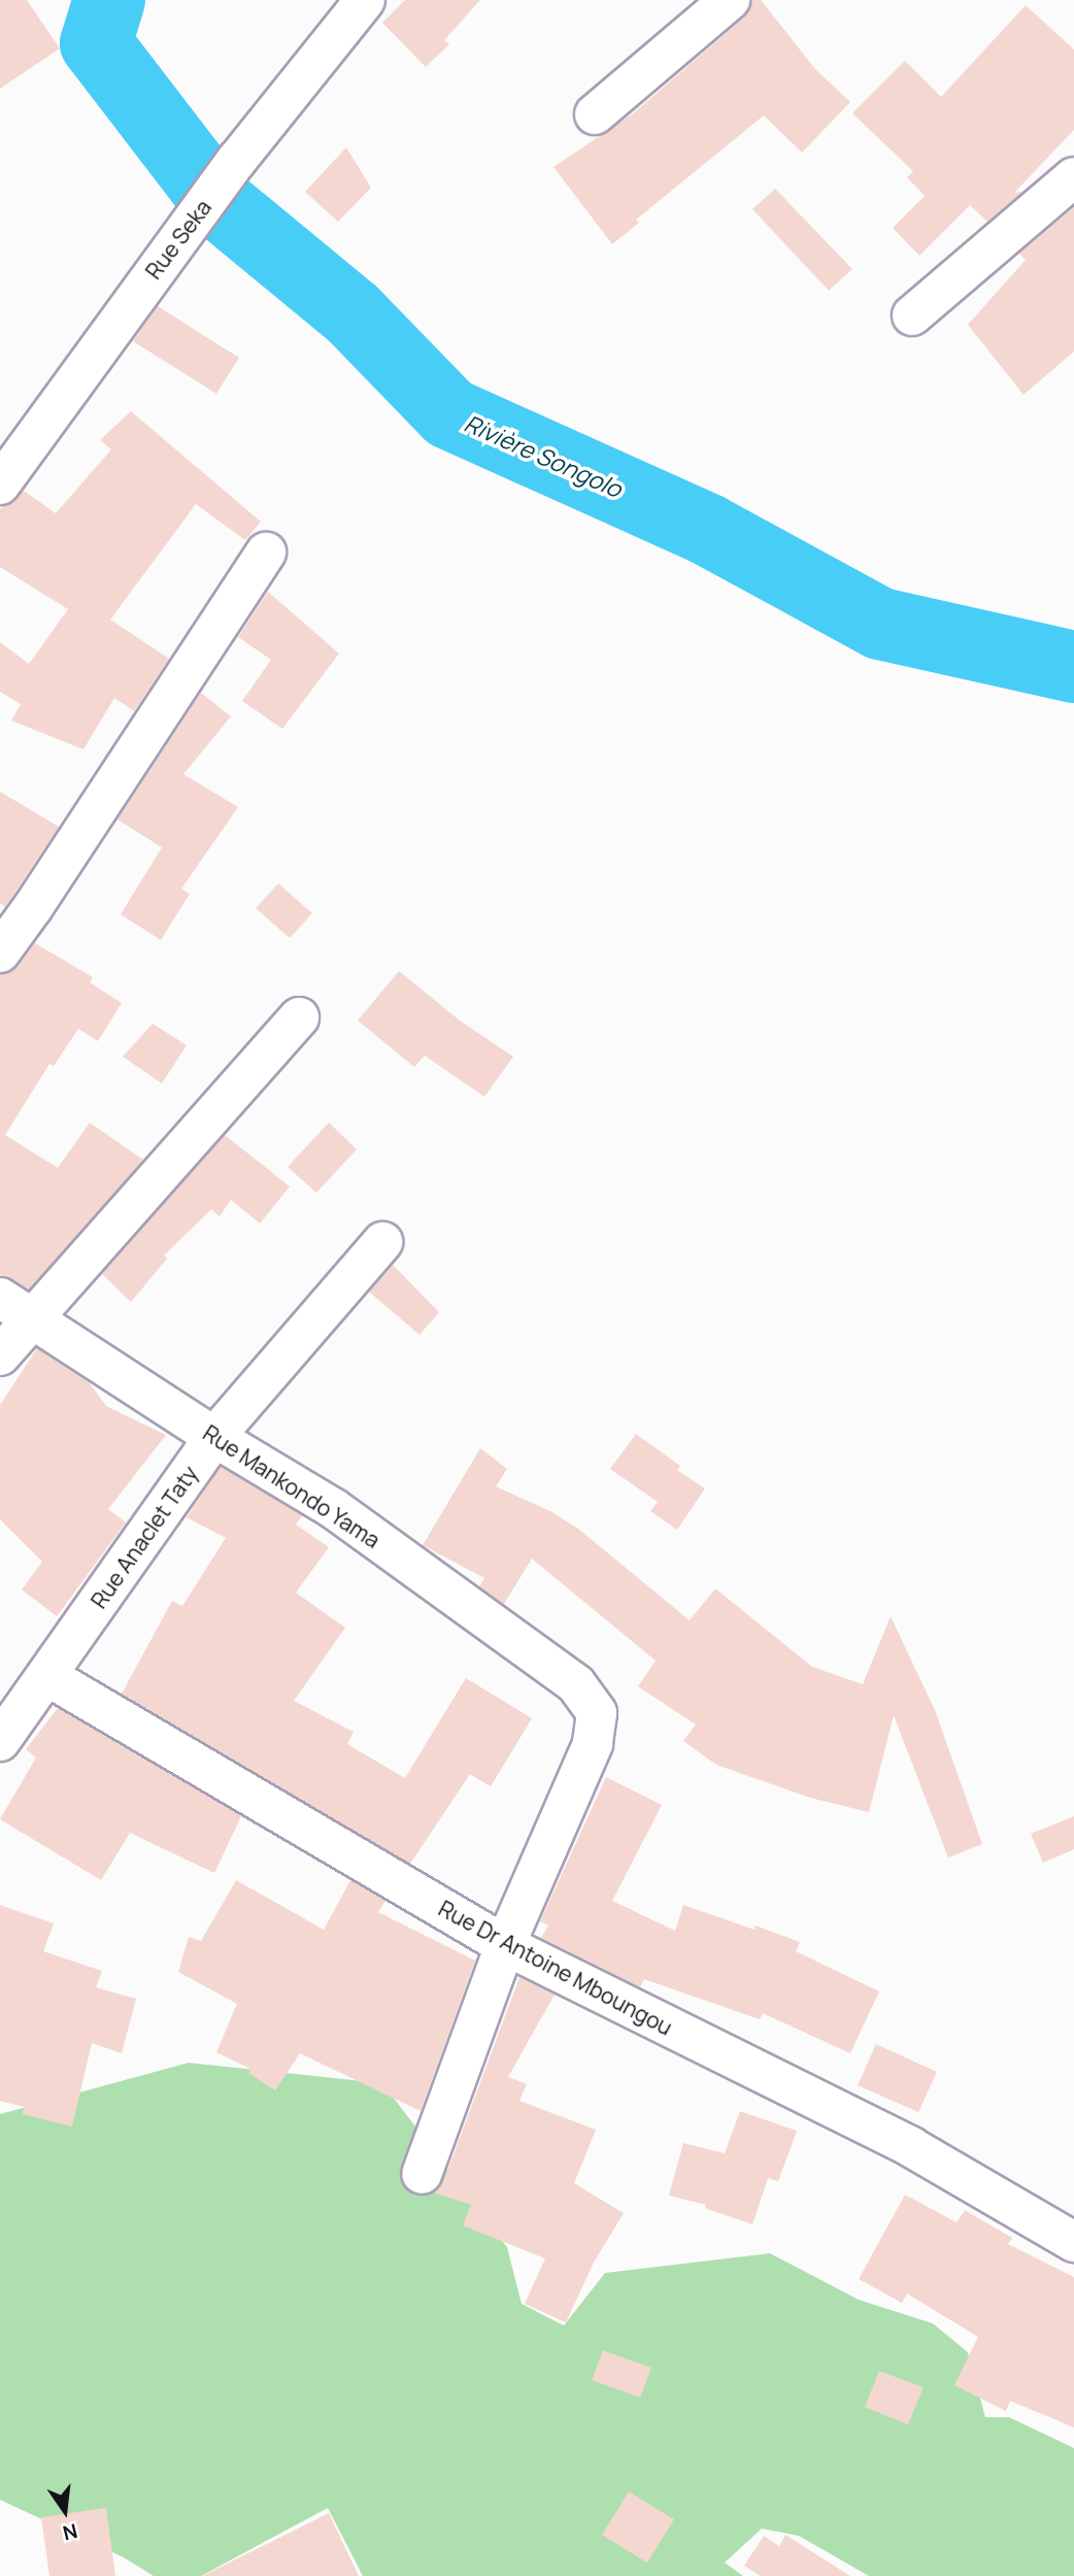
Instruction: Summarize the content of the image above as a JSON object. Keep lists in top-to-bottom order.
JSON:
{
  "streets": {
    "street": [
      "Rue Seka",
      "Rue Mankondo Yama",
      "Rue Anaclet Taty",
      "Rue Dr Antoine Mboungou"
    ]
  },
  "crossings": [
    ["Rue Mankondo Yama", "Rue Anaclet Taty"],
    ["Rue Mankondo Yama", "Rue Dr Antoine Mboungou"],
    ["Rue Anaclet Taty", "Rue Dr Antoine Mboungou"]
  ],
  "water": ["Rivière Songolo"],
  "north": "bottom"
}
